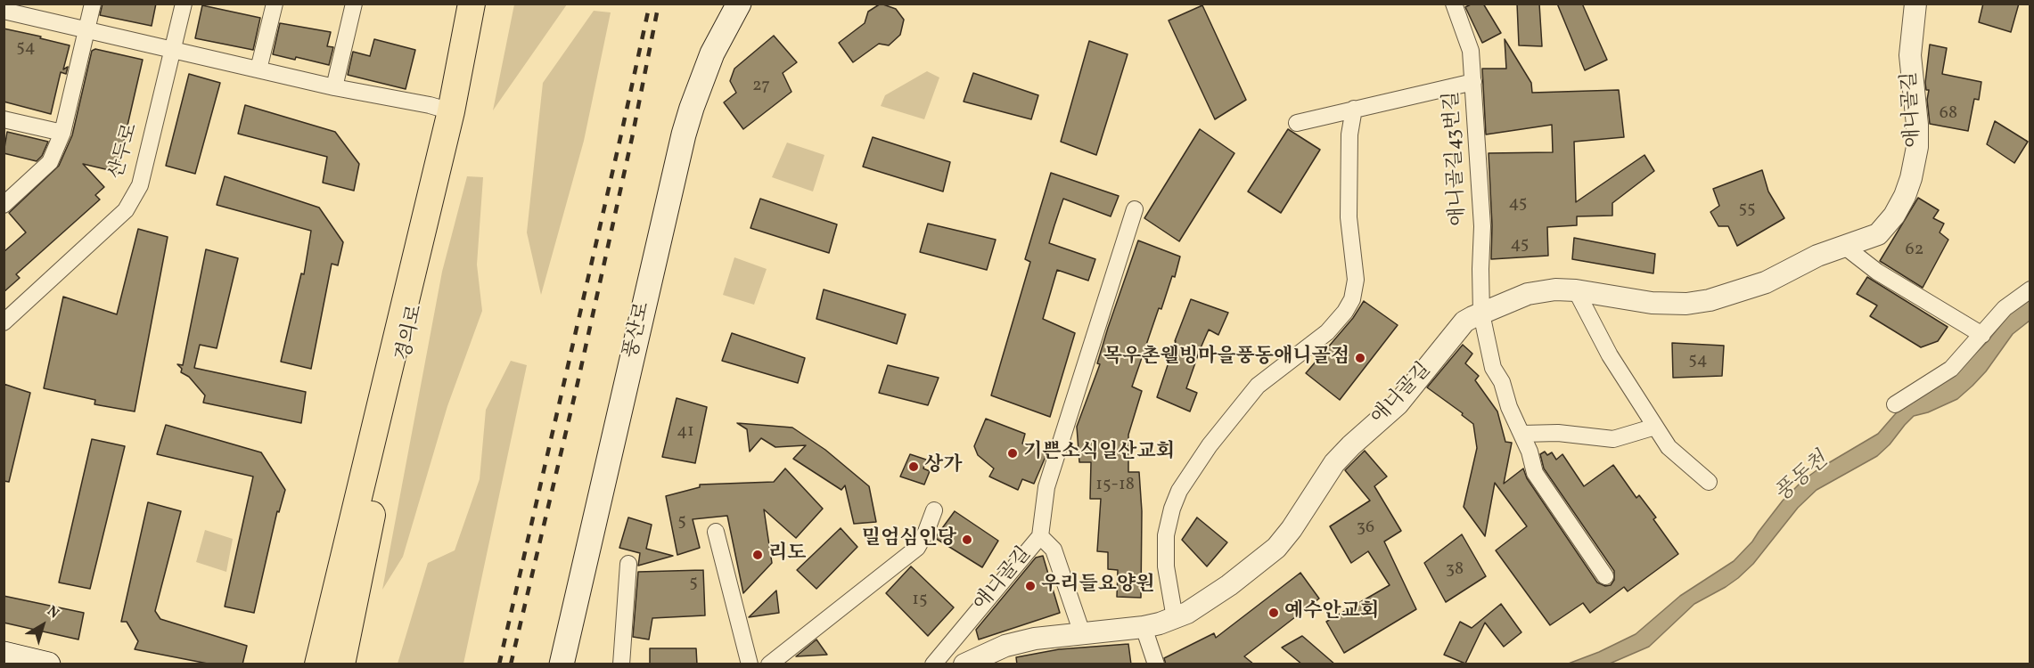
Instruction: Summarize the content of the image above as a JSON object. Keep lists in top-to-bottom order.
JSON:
{
  "streets": {
    "main road": ["풍산로", "경의로"],
    "street": ["애니골길", "산두로", "애니골길43번길"]
  },
  "crossings": [
    ["애니골길", "애니골길43번길"]
  ],
  "water": ["풍동천"],
  "places": [
    "목우촌웰빙마을풍동애니골점",
    "기쁜소식일산교회",
    "상가",
    "밀엄심인당",
    "리도",
    "우리들요양원",
    "예수안교회"
  ],
  "house_numbers": [
    "54",
    "27",
    "68",
    "45",
    "55",
    "45",
    "62",
    "54",
    "41",
    "15-18",
    "5",
    "36",
    "38",
    "5",
    "15"
  ],
  "north": "top right"
}
